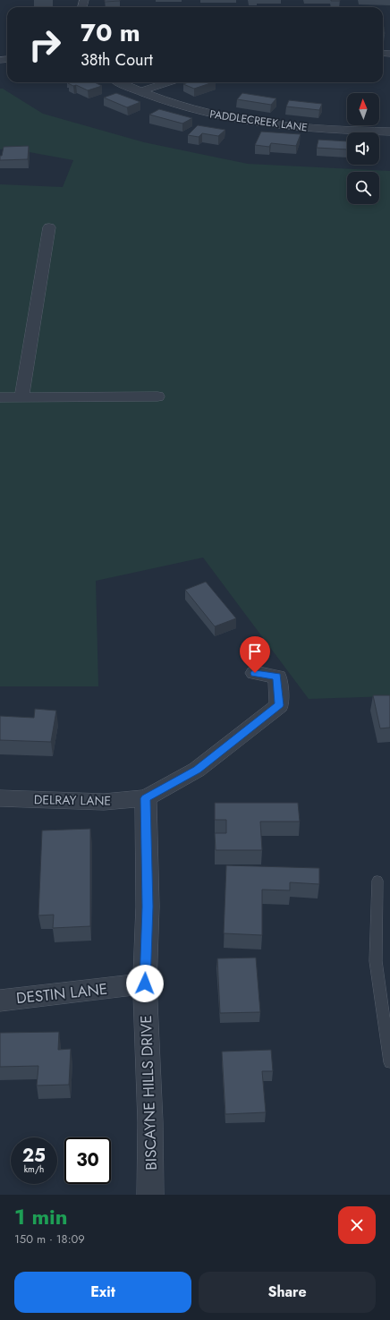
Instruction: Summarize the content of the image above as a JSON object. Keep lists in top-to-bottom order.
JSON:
{
  "streets": {
    "street": [
      "PADDLECREEK LANE",
      "DELRAY LANE",
      "DESTIN LANE",
      "BISCAYNE HILLS DRIVE"
    ]
  },
  "crossings": [
    ["DELRAY LANE", "BISCAYNE HILLS DRIVE"],
    ["DESTIN LANE", "BISCAYNE HILLS DRIVE"]
  ],
  "north": "top",
  "page": {
    "turn": ["70 m", "38th Court"],
    "speed": "25 km/h",
    "limit": "30",
    "heading": ["1 min", "150 m · 18:09"],
    "buttons": ["Exit", "Share"]
  }
}
